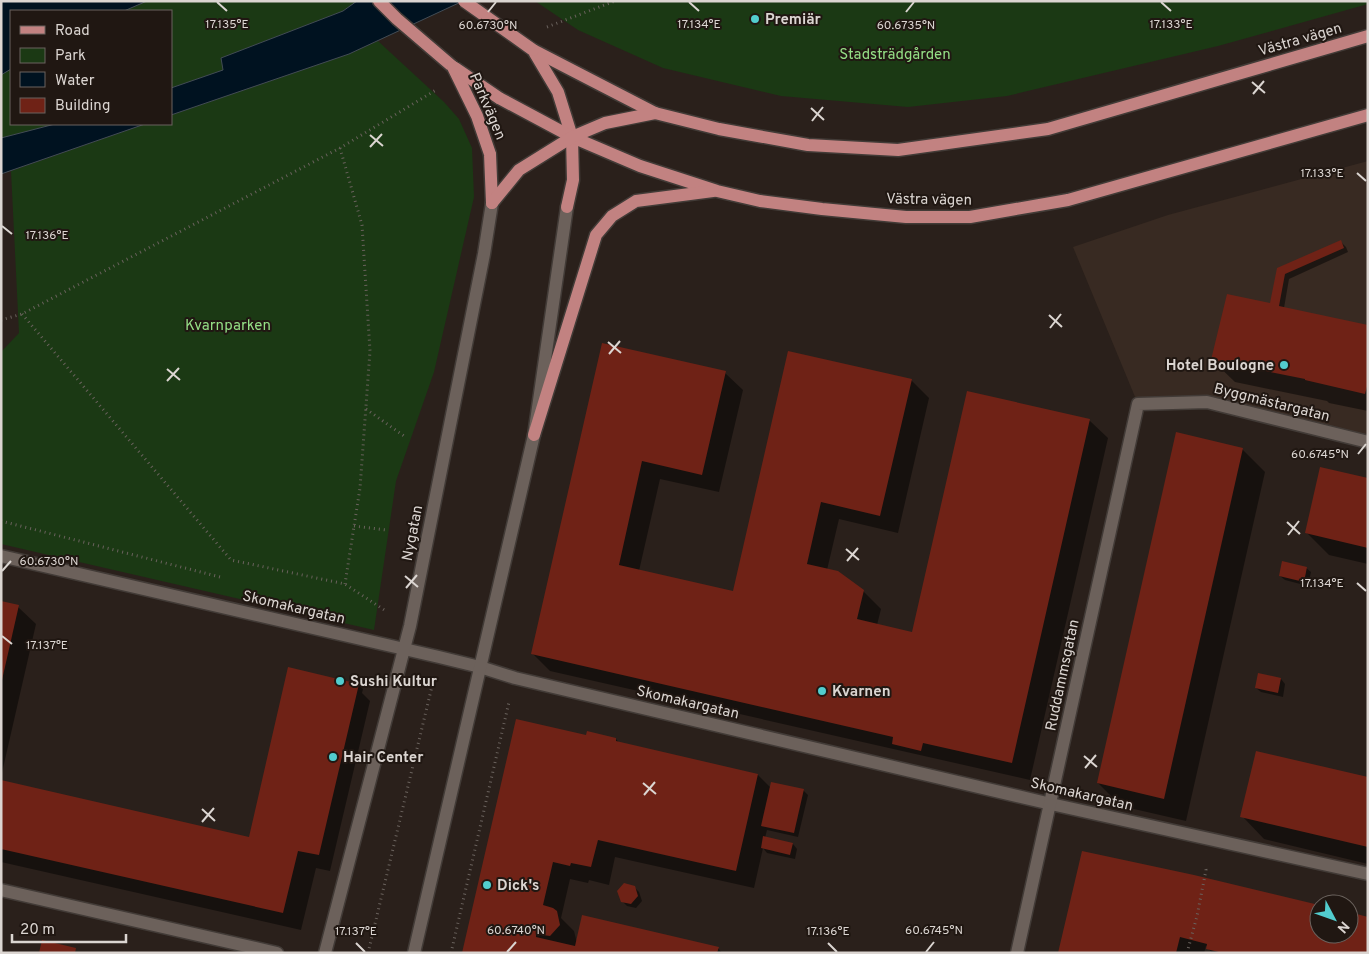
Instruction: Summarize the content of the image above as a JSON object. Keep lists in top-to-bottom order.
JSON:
{
  "streets": {
    "main road": ["Västra vägen", "Parkvägen"],
    "street": [
      "Byggmästargatan",
      "Nygatan",
      "Skomakargatan",
      "Ruddammsgatan"
    ]
  },
  "crossings": [
    ["Västra vägen", "Parkvägen"],
    ["Parkvägen", "Nygatan"],
    ["Byggmästargatan", "Ruddammsgatan"],
    ["Nygatan", "Skomakargatan"],
    ["Skomakargatan", "Ruddammsgatan"]
  ],
  "parks": ["Stadsträdgården", "Kvarnparken"],
  "places": [
    "Premiär",
    "Hotel Boulogne",
    "Sushi Kultur",
    "Kvarnen",
    "Hair Center",
    "Dick's"
  ],
  "legend": [
    "Road",
    "Park",
    "Water",
    "Building"
  ],
  "scale_bar": "20 m",
  "north": "bottom right",
  "coordinates": [
    "17.135°E",
    "17.134°E",
    "17.133°E",
    "60.6730°N",
    "60.6735°N",
    "17.136°E",
    "60.6745°N",
    "17.137°E",
    "60.6740°N"
  ]
}
